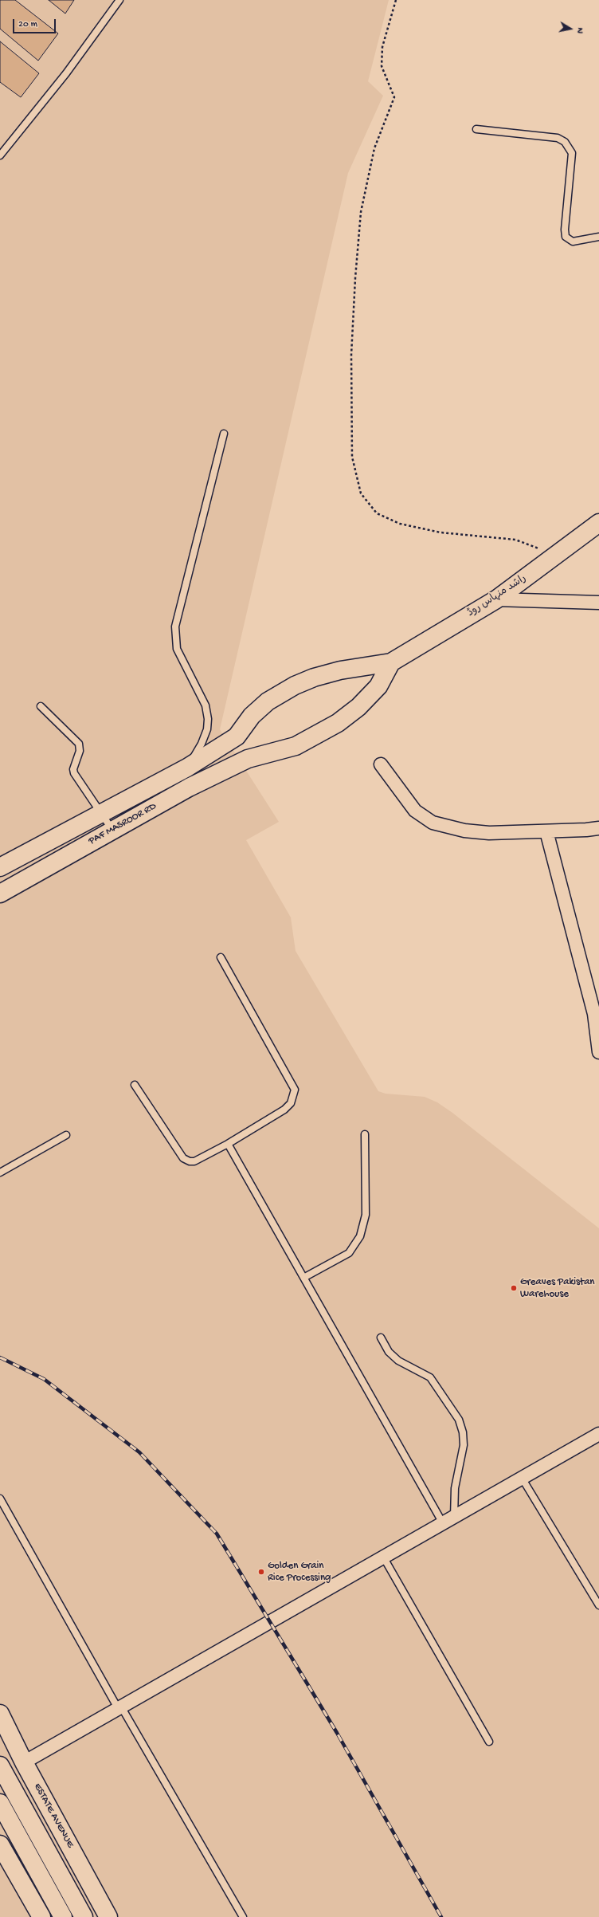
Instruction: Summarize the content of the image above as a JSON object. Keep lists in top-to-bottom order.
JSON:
{
  "streets": {
    "main road": ["راشد منہاس روڈ", "PAF MASROOR RD", "ESTATE AVENUE"]
  },
  "crossings": [
    ["راشد منہاس روڈ", "PAF MASROOR RD"]
  ],
  "places": ["Greaves Pakistan Warehouse", "Golden Grain Rice Processing"],
  "scale_bar": "20 m",
  "north": "right"
}
